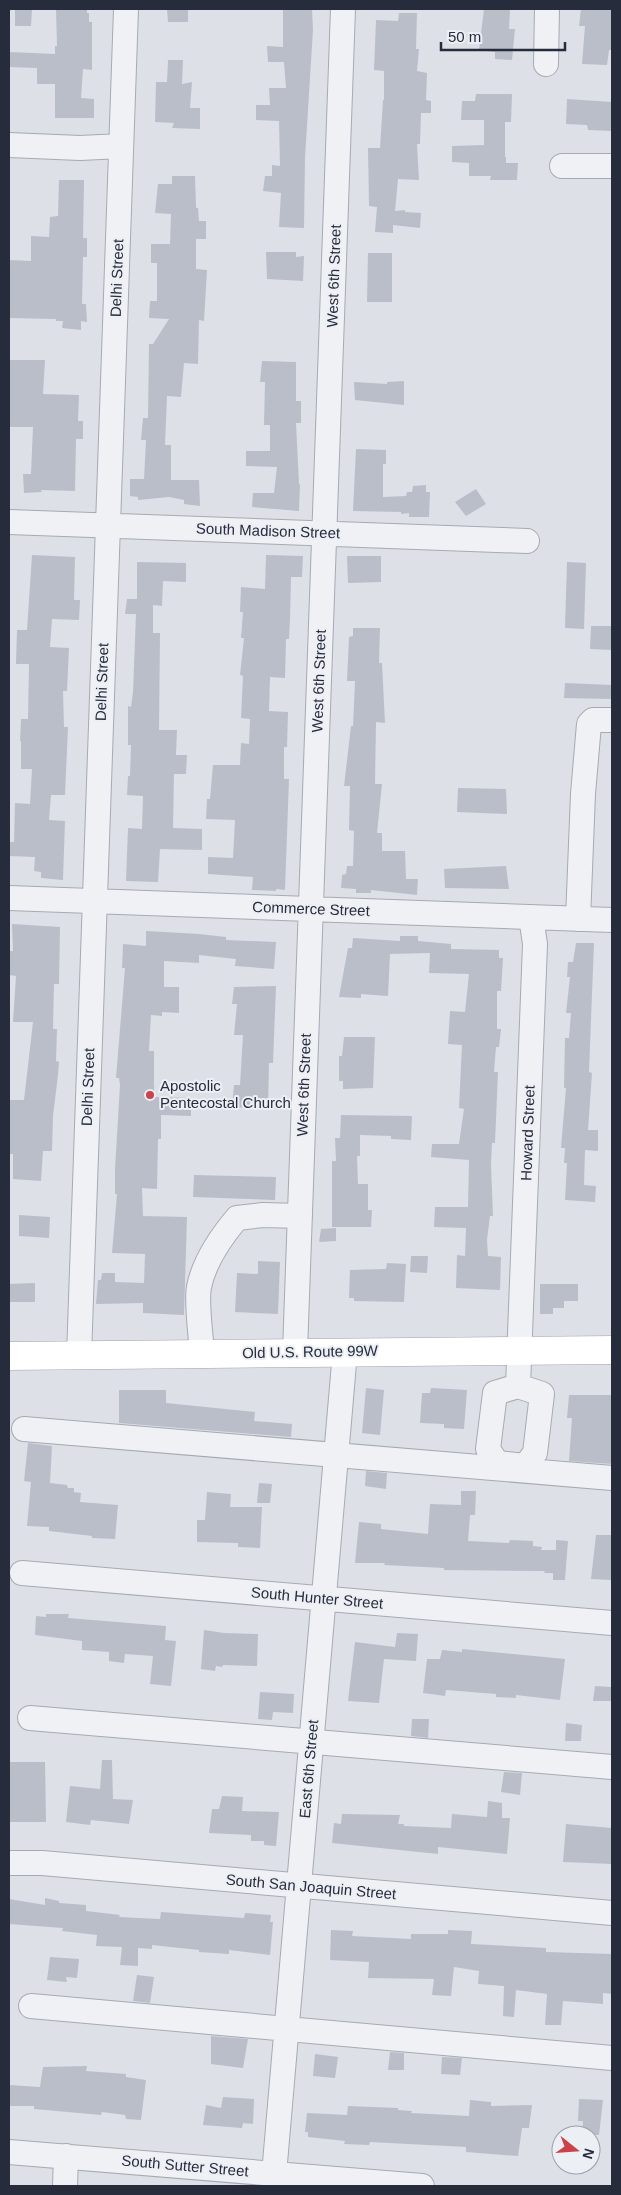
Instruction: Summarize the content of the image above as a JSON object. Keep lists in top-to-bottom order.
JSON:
{
  "streets": {
    "main road": ["Old U.S. Route 99W"],
    "street": [
      "West 6th Street",
      "Delhi Street",
      "South Madison Street",
      "Commerce Street",
      "Howard Street",
      "South Hunter Street",
      "East 6th Street",
      "South San Joaquin Street",
      "South Sutter Street"
    ]
  },
  "crossings": [
    ["West 6th Street", "South Madison Street"],
    ["West 6th Street", "Commerce Street"],
    ["West 6th Street", "Old U.S. Route 99W"],
    ["Delhi Street", "South Madison Street"],
    ["Delhi Street", "Commerce Street"],
    ["Delhi Street", "Old U.S. Route 99W"],
    ["Commerce Street", "Howard Street"],
    ["Howard Street", "Old U.S. Route 99W"],
    ["Old U.S. Route 99W", "East 6th Street"],
    ["South Hunter Street", "East 6th Street"],
    ["East 6th Street", "South San Joaquin Street"],
    ["East 6th Street", "South Sutter Street"]
  ],
  "places": ["Apostolic Pentecostal Church"],
  "scale_bar": "50 m",
  "north": "right"
}
